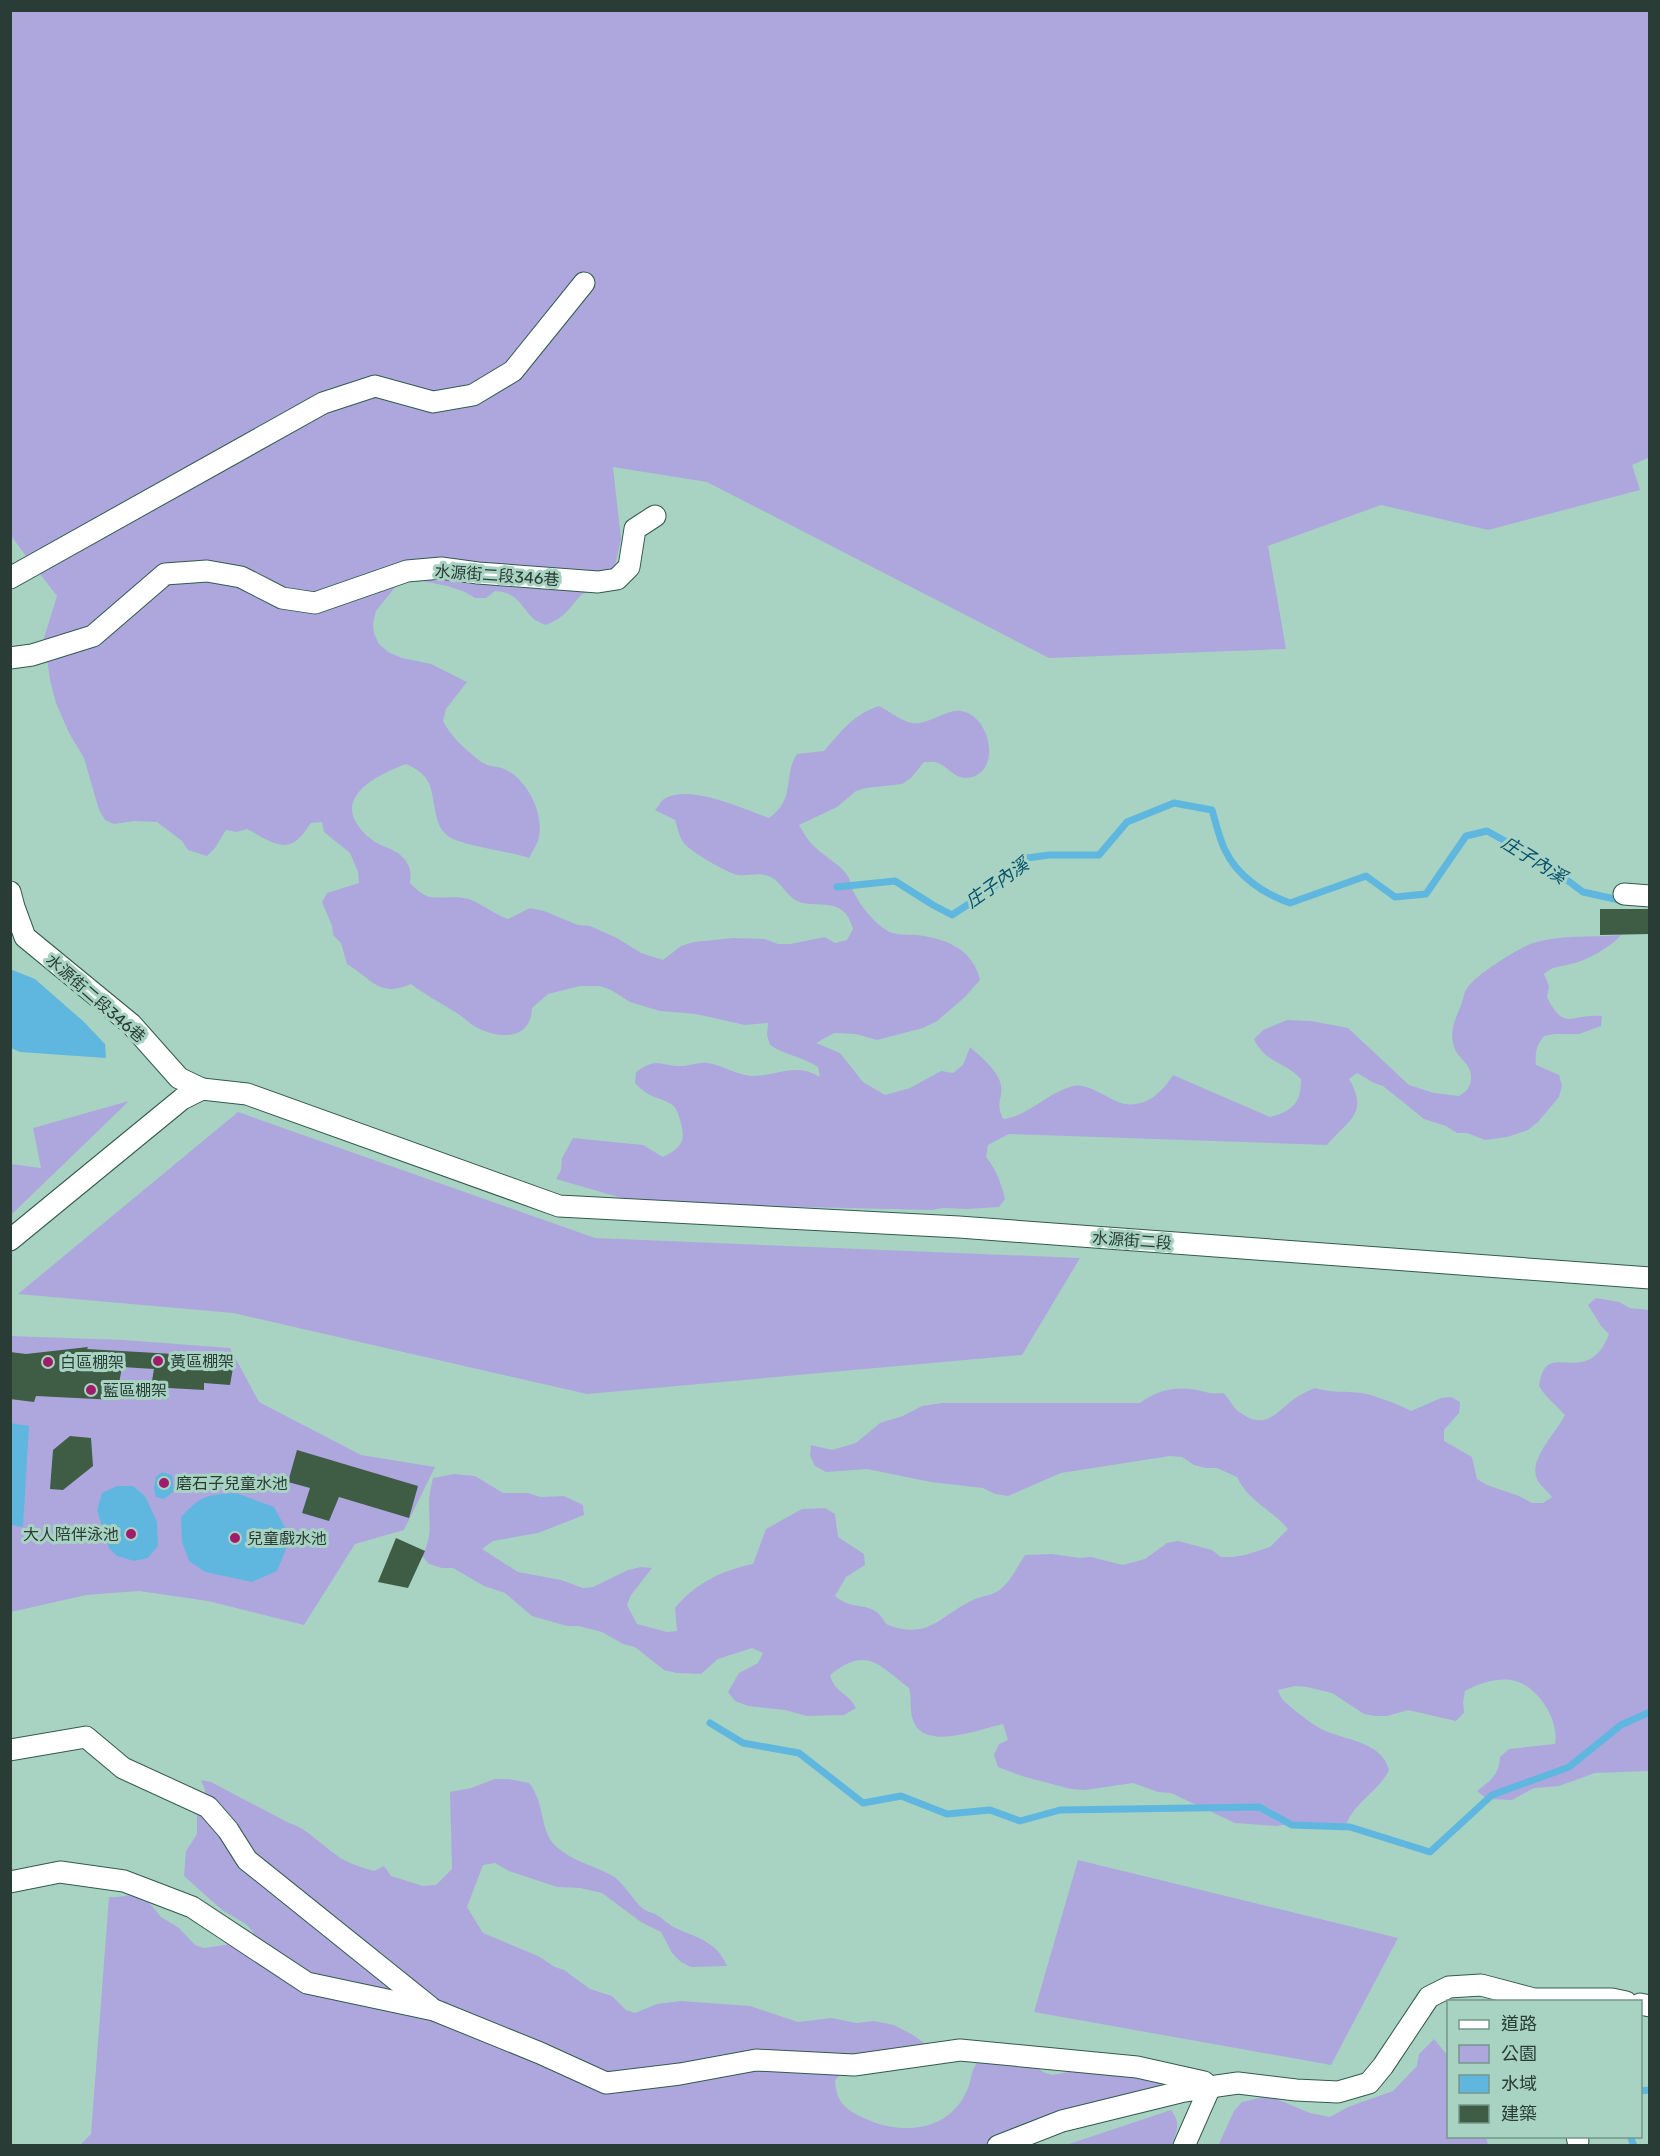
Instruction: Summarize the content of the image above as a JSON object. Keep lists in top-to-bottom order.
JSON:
{
  "streets": {
    "street": ["水源街二段346巷", "水源街二段"]
  },
  "crossings": [
    ["水源街二段346巷", "水源街二段"]
  ],
  "water": ["庄子內溪"],
  "places": [
    "黃區棚架",
    "白區棚架",
    "藍區棚架",
    "磨石子兒童水池",
    "大人陪伴泳池",
    "兒童戲水池"
  ],
  "legend": [
    "道路",
    "公園",
    "水域",
    "建築"
  ]
}
